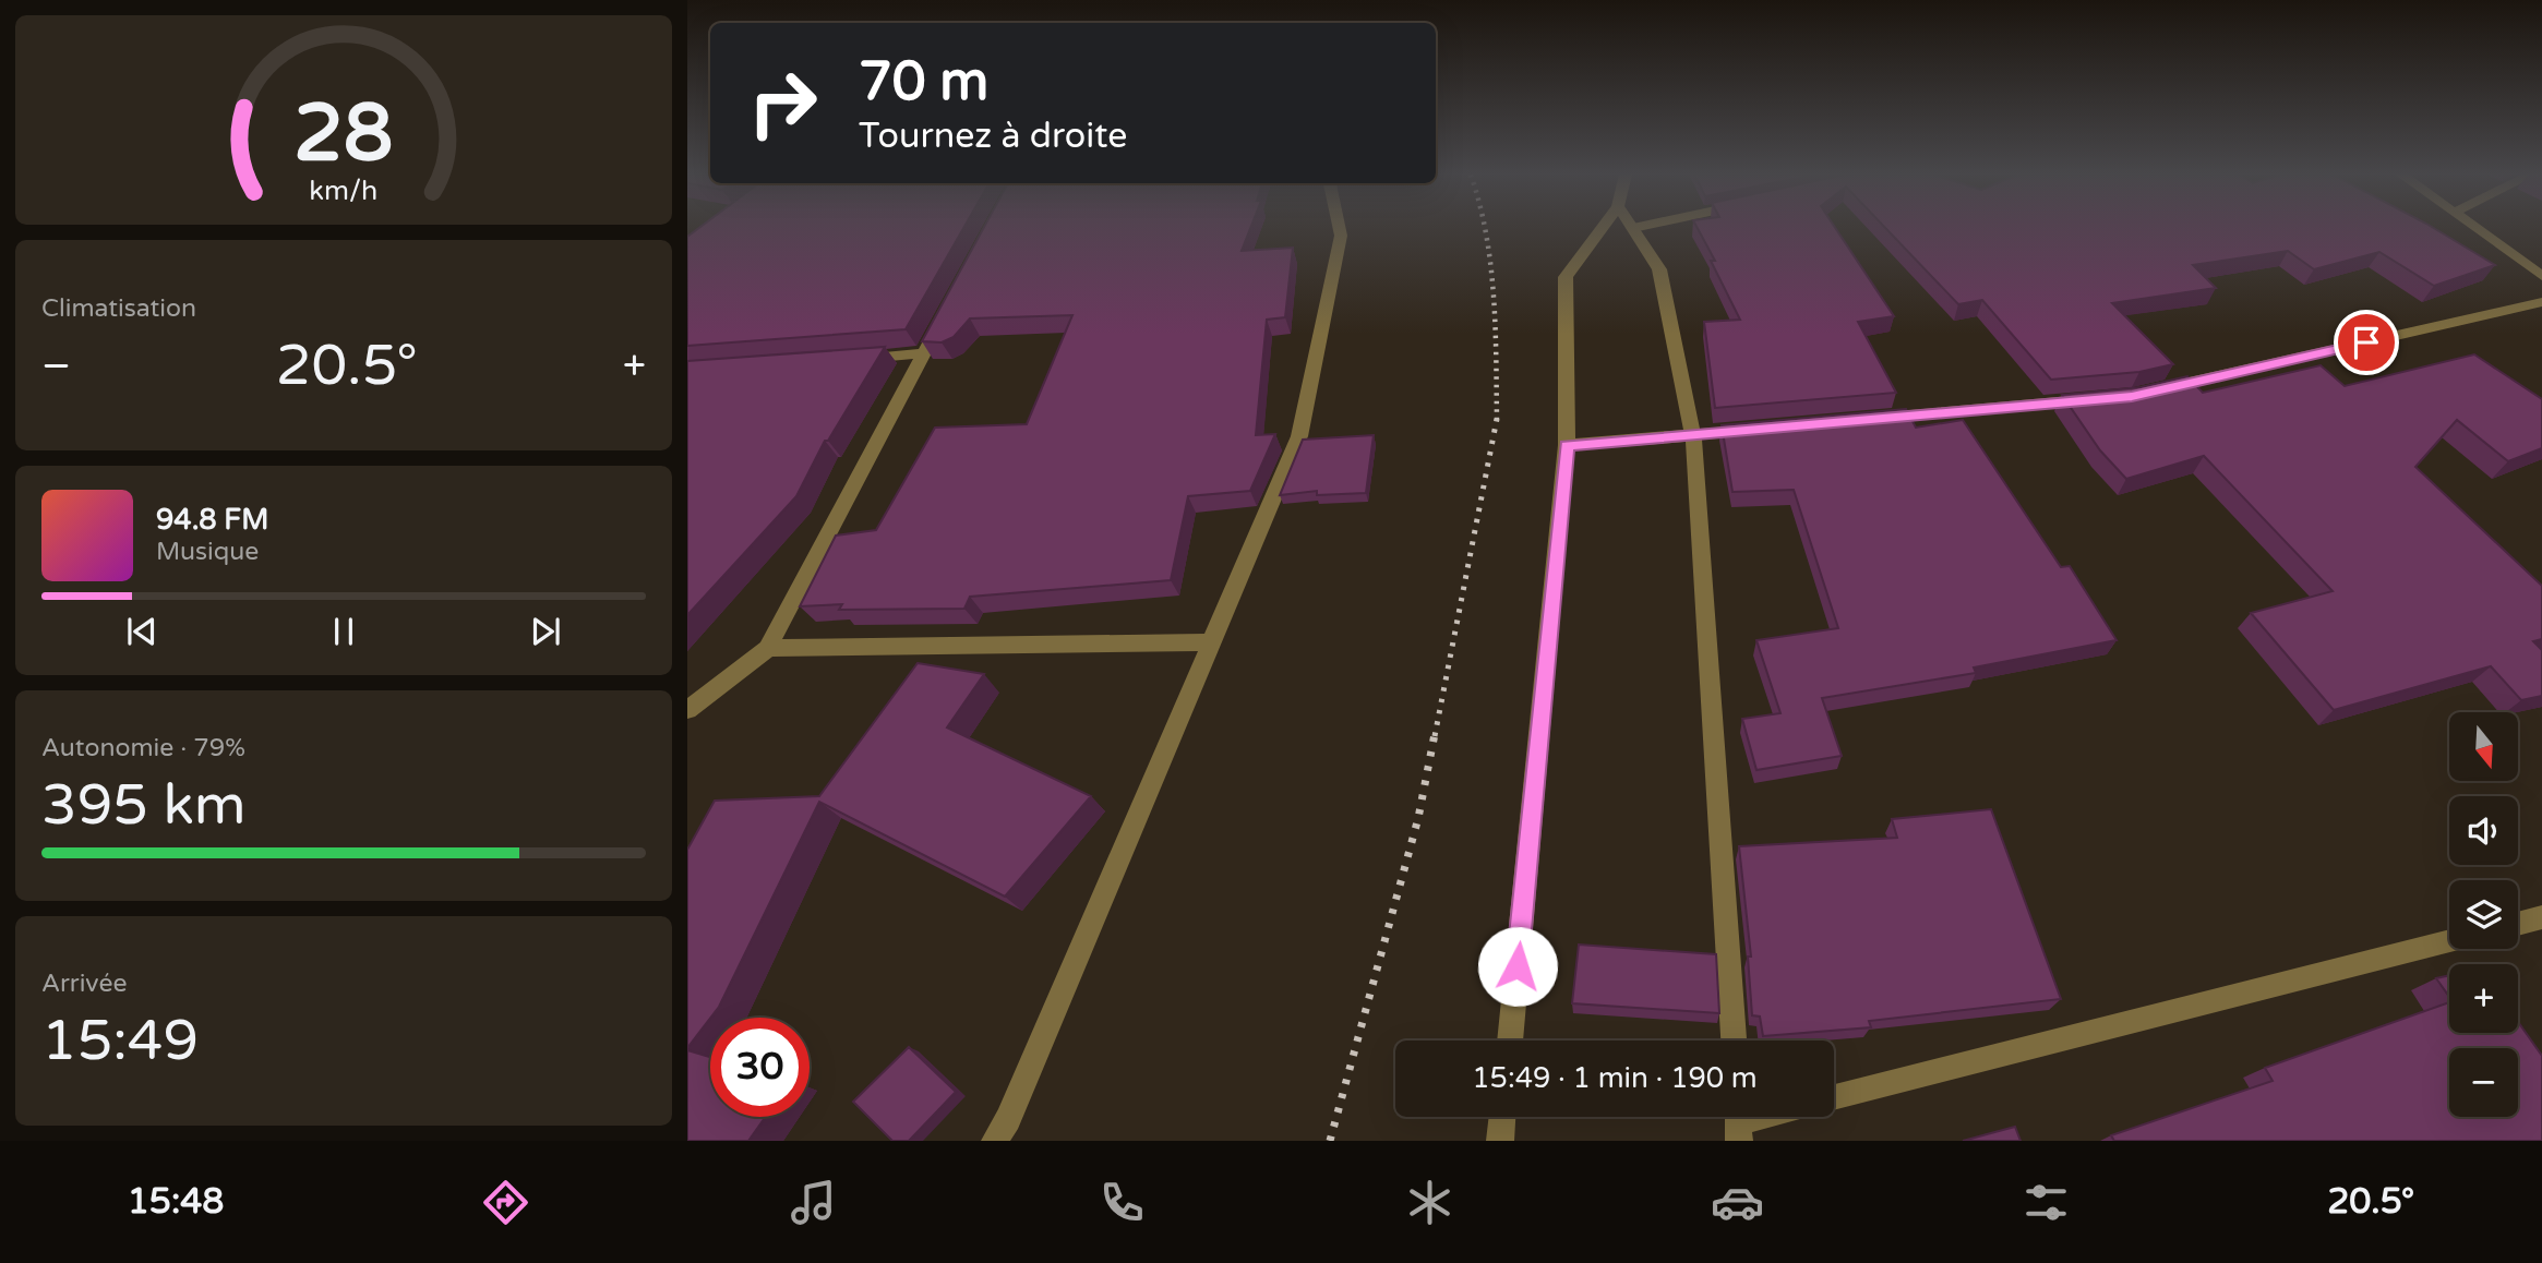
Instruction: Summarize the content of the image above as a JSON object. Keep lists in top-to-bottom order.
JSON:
{
  "north": "bottom",
  "page": {
    "turn": ["70 m", "Tournez à droite"],
    "tile": [
      "Climatisation",
      ["Autonomie · 79%", "395 km"],
      ["Arrivée", "15:49"]
    ],
    "heat": ["−", "20.5°", "+"],
    "song": ["94.8 FM", "Musique"],
    "map_buttons": ["+", "−"],
    "limit": "30",
    "trip": "15:49 · 1 min · 190 m",
    "tabs": ["15:48", "20.5°"],
    "gauge": ["28", "km/h"]
  }
}
